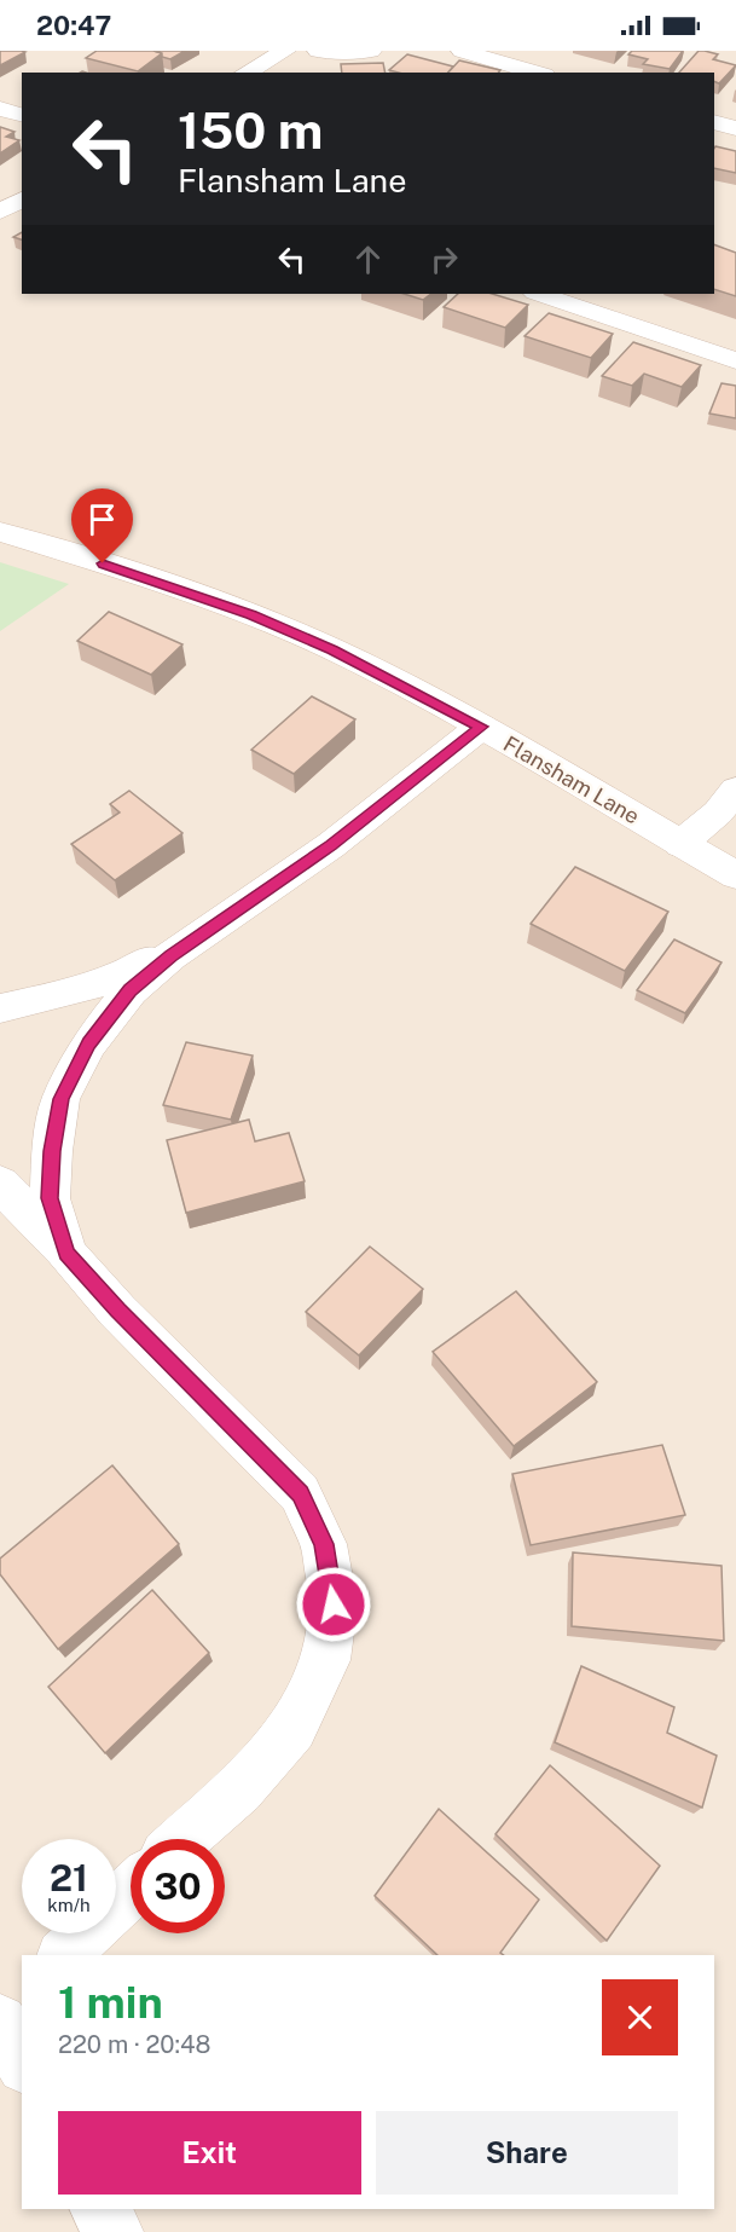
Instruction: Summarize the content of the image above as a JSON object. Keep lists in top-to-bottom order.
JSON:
{
  "streets": {
    "street": ["Flansham Lane"]
  },
  "page": {
    "status": "20:47",
    "turn": ["150 m", "Flansham Lane"],
    "speed": "21 km/h",
    "limit": "30",
    "heading": ["1 min", "220 m · 20:48"],
    "buttons": ["Exit", "Share"]
  }
}
